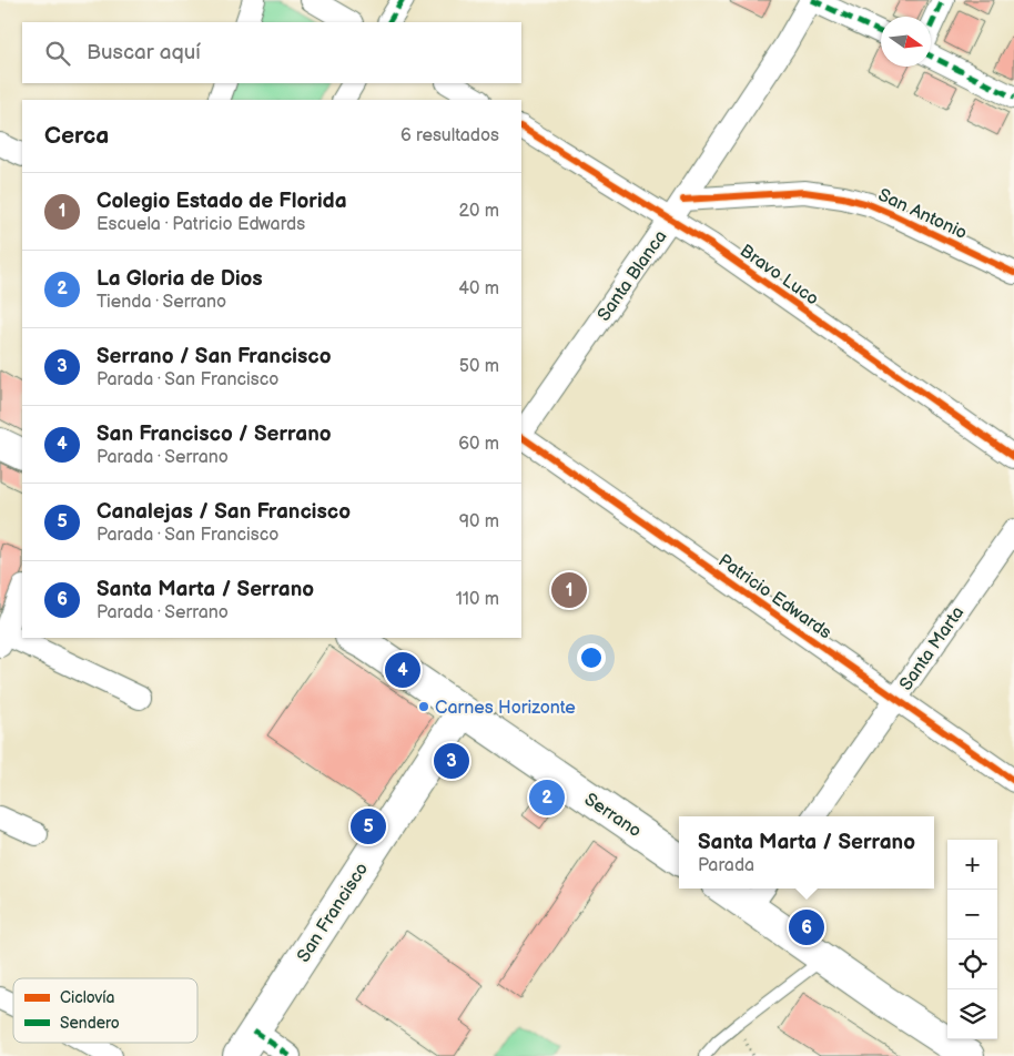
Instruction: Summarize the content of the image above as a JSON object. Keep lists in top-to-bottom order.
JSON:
{
  "streets": {
    "main road": ["Serrano", "San Francisco"],
    "street": [
      "San Antonio",
      "Bravo Luco",
      "Santa Blanca",
      "Patricio Edwards",
      "Santa Marta"
    ]
  },
  "crossings": [
    ["San Antonio", "Santa Blanca"],
    ["Bravo Luco", "Santa Blanca"],
    ["Patricio Edwards", "Santa Marta"],
    ["Serrano", "San Francisco"]
  ],
  "places": ["Carnes Horizonte"],
  "legend": ["Ciclovía", "Sendero"],
  "north": "right",
  "page": {
    "search": "Buscar aquí",
    "heading": ["Cerca", "6 resultados"],
    "list": [
      {
        "mark": "1",
        "name": "Colegio Estado de Florida",
        "note": "Escuela · Patricio Edwards",
        "value": "20 m"
      },
      {
        "mark": "2",
        "name": "La Gloria de Dios",
        "note": "Tienda · Serrano",
        "value": "40 m"
      },
      {
        "mark": "3",
        "name": "Serrano / San Francisco",
        "note": "Parada · San Francisco",
        "value": "50 m"
      },
      {
        "mark": "4",
        "name": "San Francisco / Serrano",
        "note": "Parada · Serrano",
        "value": "60 m"
      },
      {
        "mark": "5",
        "name": "Canalejas / San Francisco",
        "note": "Parada · San Francisco",
        "value": "90 m"
      },
      {
        "mark": "6",
        "name": "Santa Marta / Serrano",
        "note": "Parada · Serrano",
        "value": "110 m"
      }
    ],
    "pins": [
      "1",
      "4",
      "3",
      "2",
      "5",
      "6"
    ],
    "popup": ["Santa Marta / Serrano", "Parada"],
    "map_buttons": ["+", "−"]
  }
}
